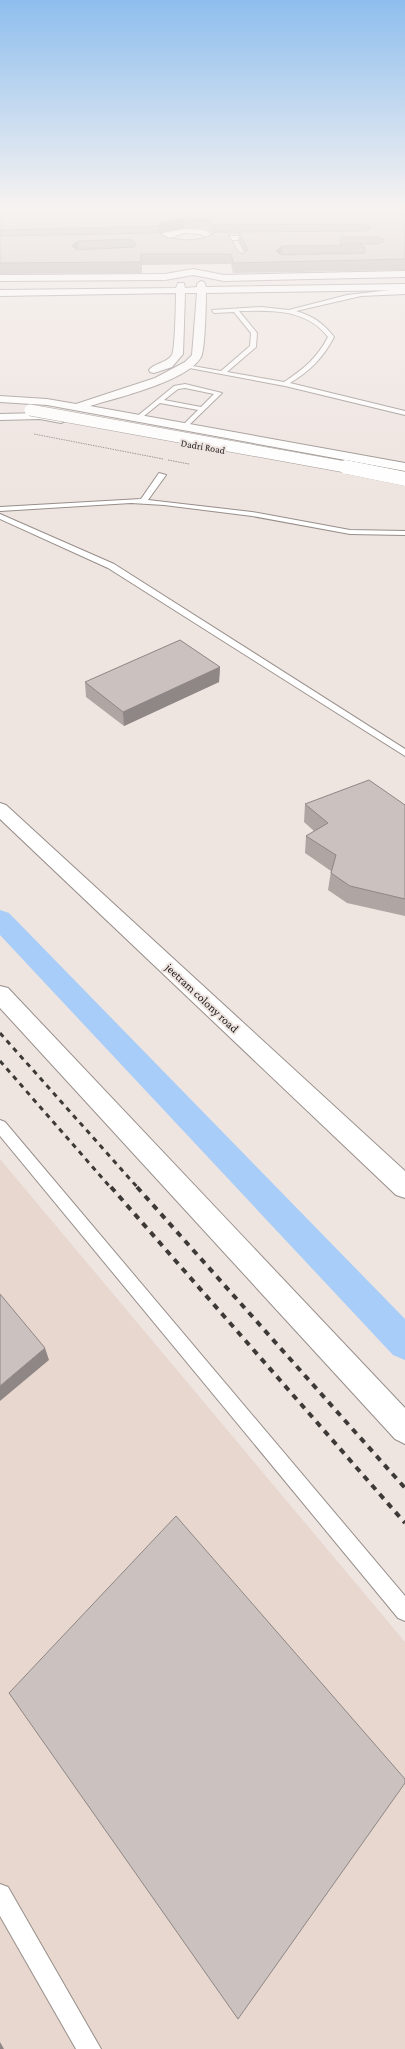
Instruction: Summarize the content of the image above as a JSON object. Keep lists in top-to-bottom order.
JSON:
{
  "streets": {
    "street": ["Dadri Road", "jeetram colony road"]
  }
}
